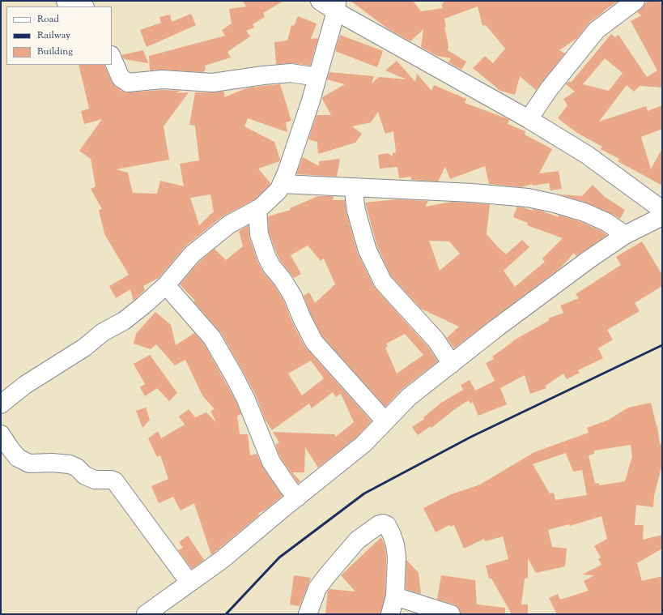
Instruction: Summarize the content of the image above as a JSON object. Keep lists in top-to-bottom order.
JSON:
{
  "legend": ["Road", "Railway", "Building"]
}
